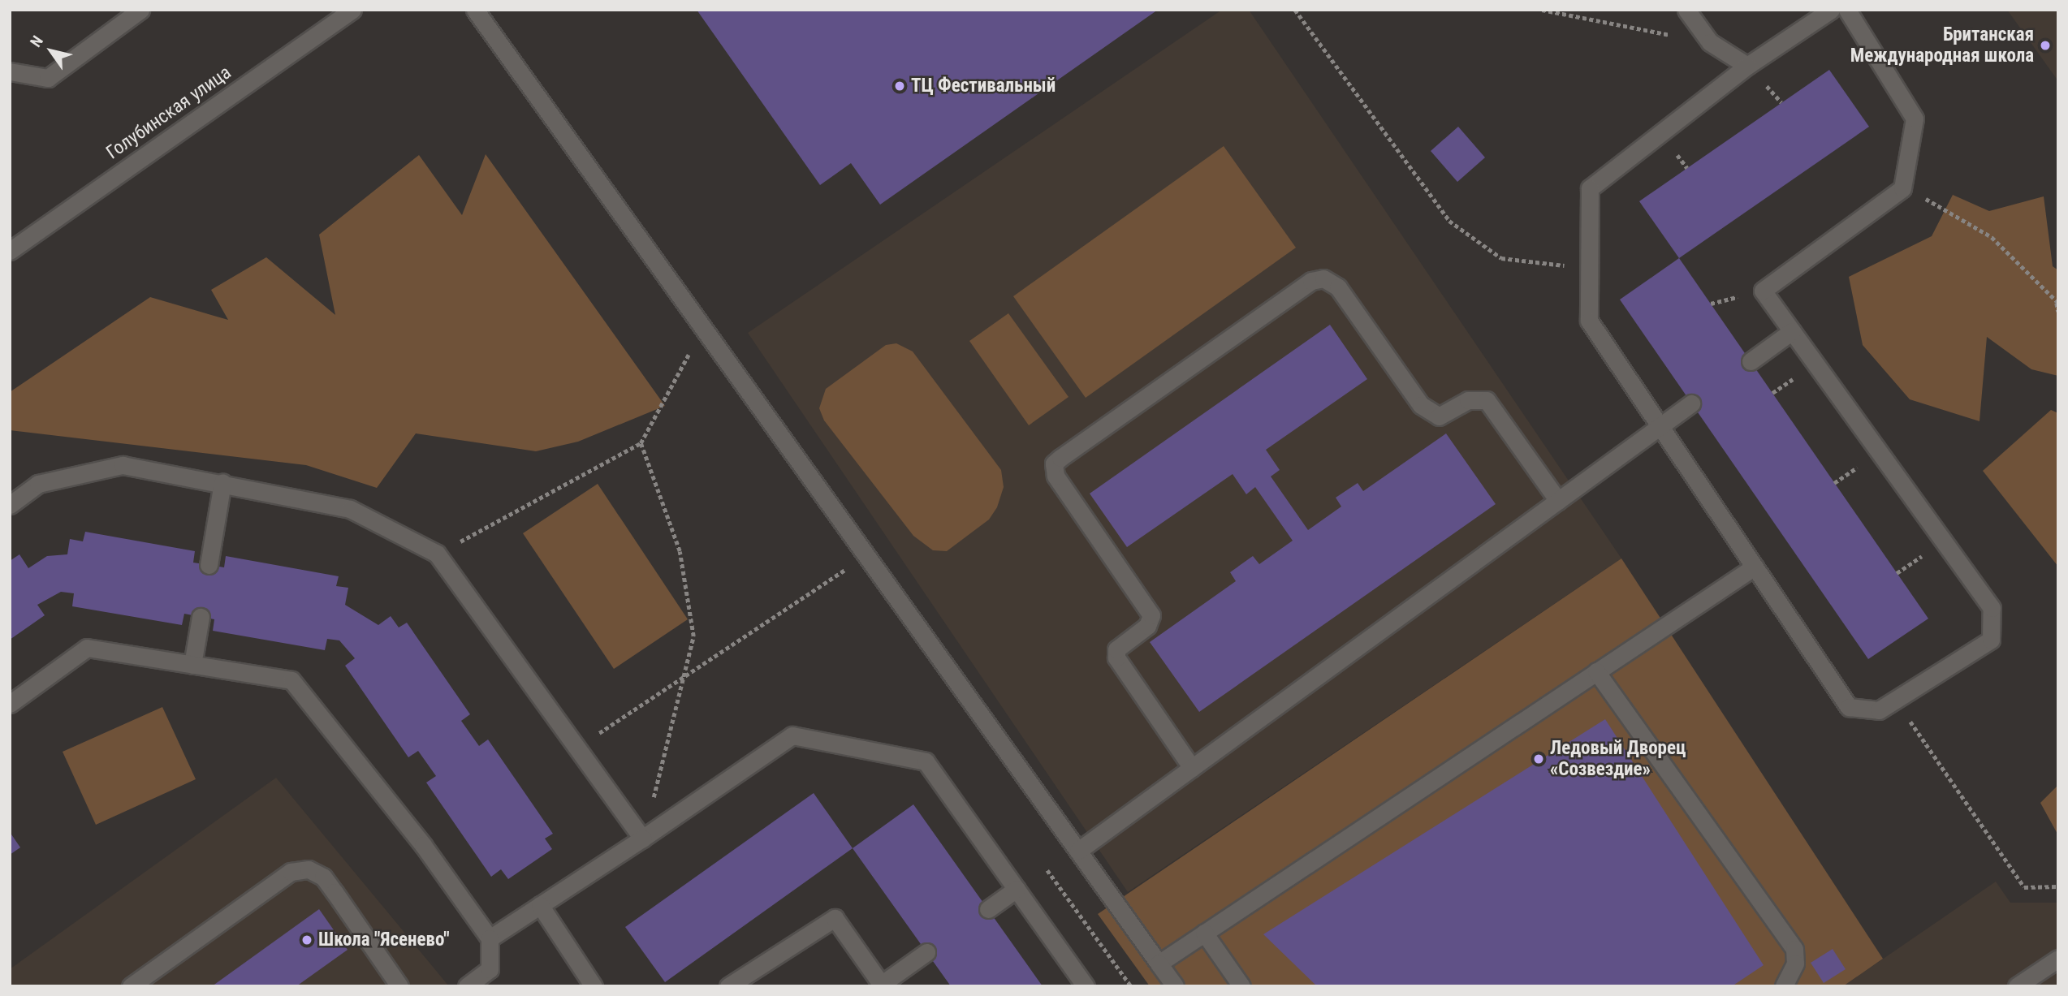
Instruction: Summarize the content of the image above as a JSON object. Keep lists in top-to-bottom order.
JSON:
{
  "streets": {
    "street": ["Голубинская улица"]
  },
  "places": [
    "Британская Международная школа",
    "ТЦ Фестивальный",
    "Ледовый Дворец «Созвездие»",
    "Школа \"Ясенево\""
  ],
  "north": "top left"
}
